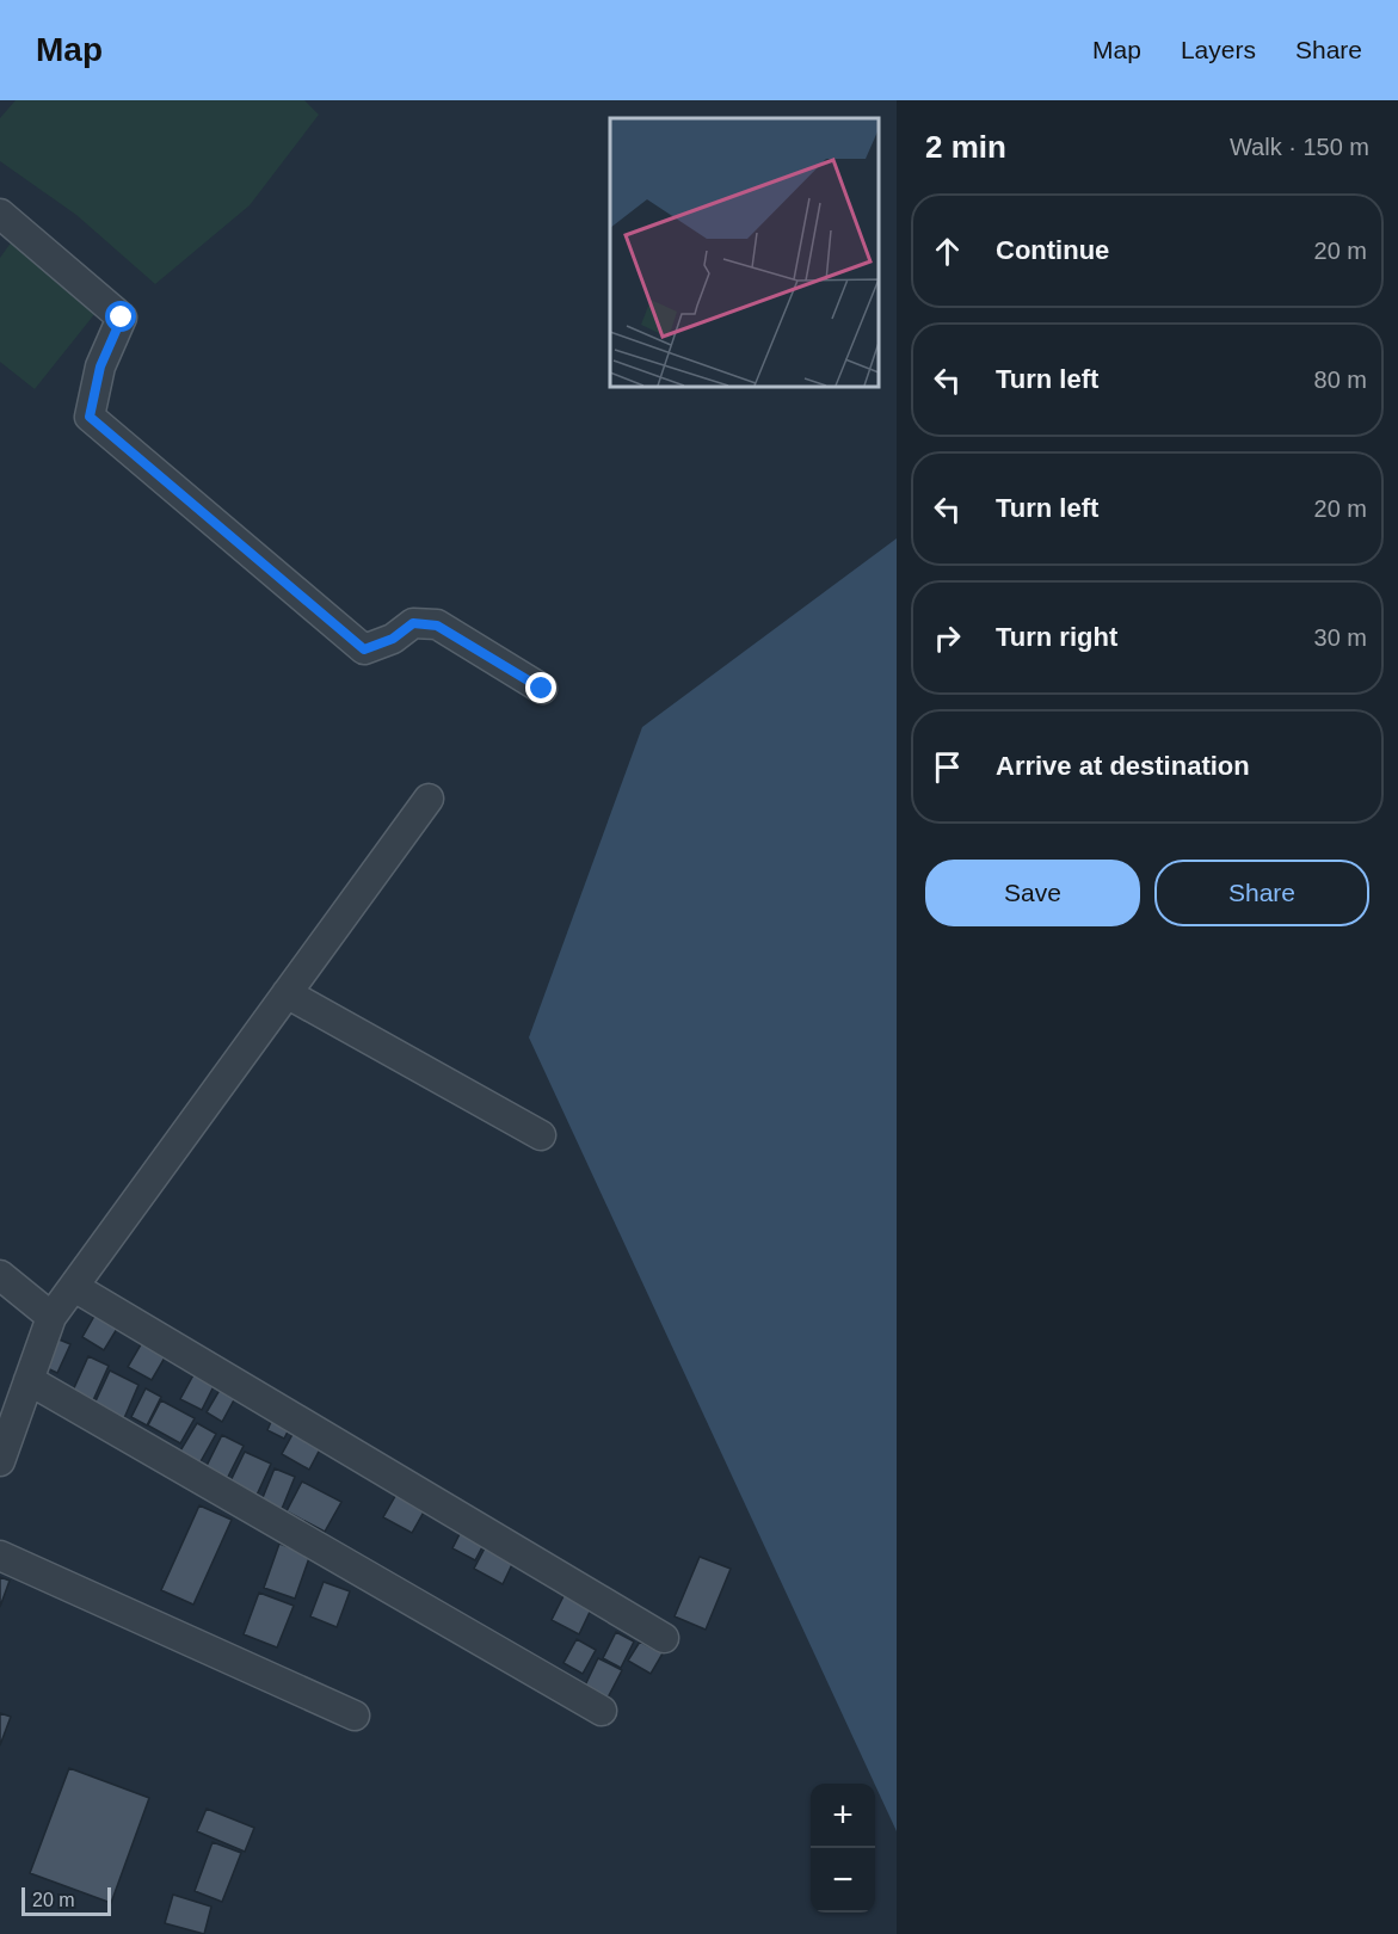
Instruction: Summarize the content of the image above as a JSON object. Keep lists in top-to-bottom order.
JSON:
{
  "scale_bar": "20 m",
  "page": {
    "header": "Map",
    "nav": ["Map", "Layers", "Share"],
    "heading": ["2 min", "Walk · 150 m"],
    "list": [
      ["Continue", "20 m"],
      ["Turn left", "80 m"],
      ["Turn left", "20 m"],
      ["Turn right", "30 m"],
      "Arrive at destination"
    ],
    "buttons": ["Save", "Share"],
    "map_buttons": ["+", "−"],
    "scale": "20 m"
  }
}
